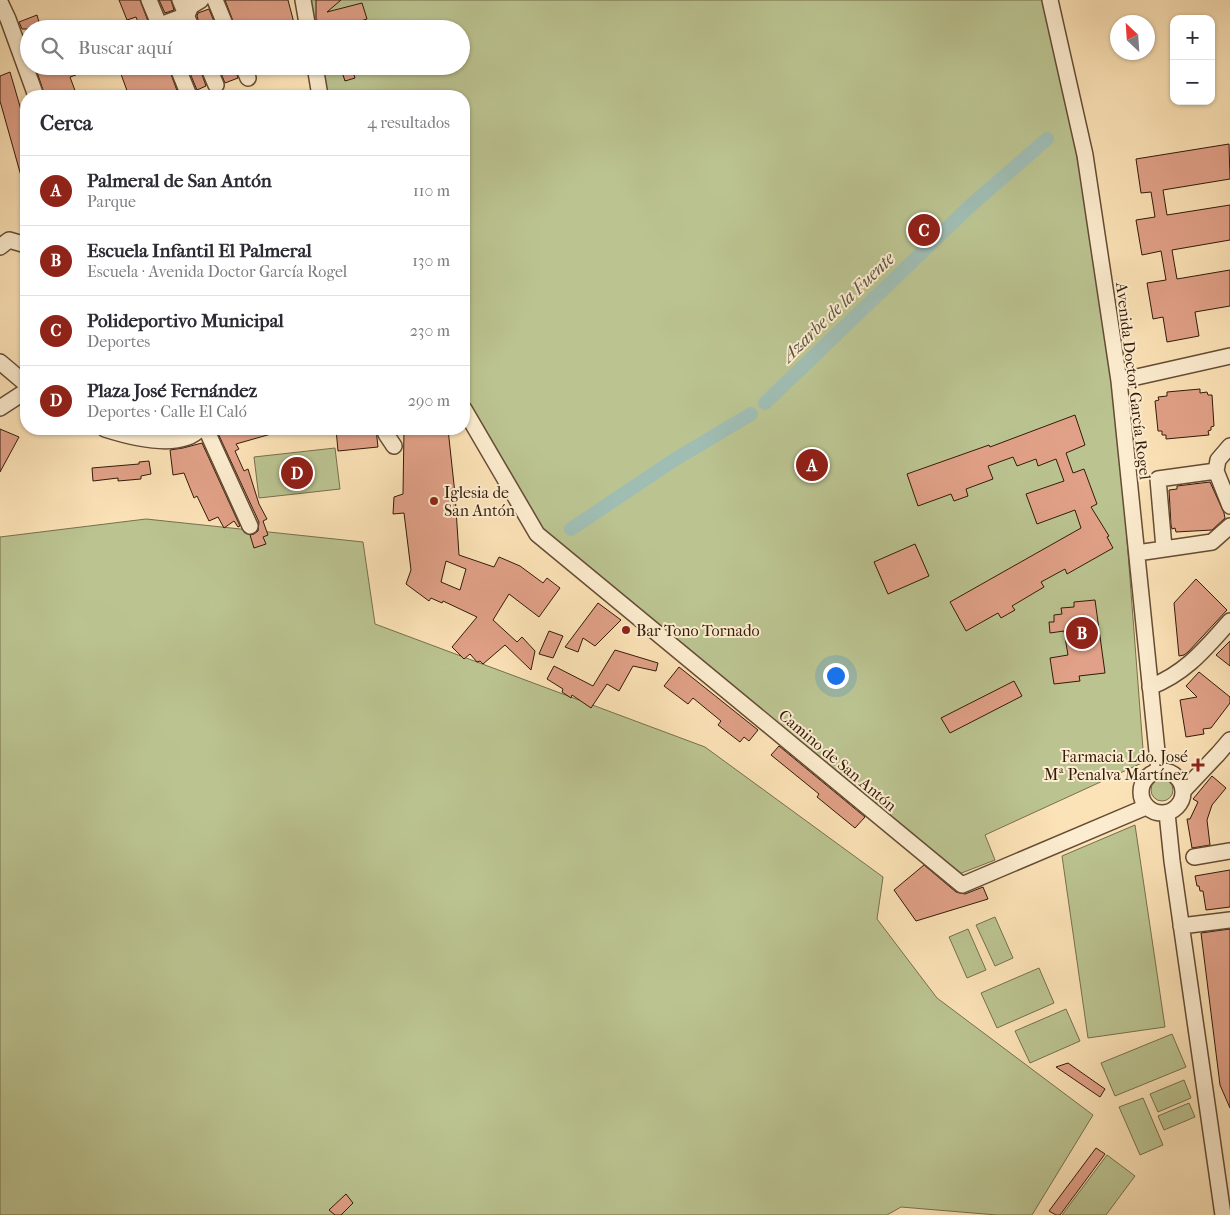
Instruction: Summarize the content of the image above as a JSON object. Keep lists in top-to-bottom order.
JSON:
{
  "streets": {
    "street": ["Avenida Doctor García Rogel", "Camino de San Antón"]
  },
  "crossings": [
    ["Avenida Doctor García Rogel", "Camino de San Antón"]
  ],
  "water": ["Azarbe de la Fuente"],
  "places": {
    "other": ["Iglesia de San Antón", "Bar Tono Tornado"],
    "health": ["Farmacia Ldo. José Mª Penalva Martínez"]
  },
  "north": "top left",
  "page": {
    "map_buttons": ["+", "−"],
    "search": "Buscar aquí",
    "heading": ["Cerca", "4 resultados"],
    "list": [
      {
        "mark": "A",
        "name": "Palmeral de San Antón",
        "note": "Parque",
        "value": "110 m"
      },
      {
        "mark": "B",
        "name": "Escuela Infantil El Palmeral",
        "note": "Escuela · Avenida Doctor García Rogel",
        "value": "130 m"
      },
      {
        "mark": "C",
        "name": "Polideportivo Municipal",
        "note": "Deportes",
        "value": "230 m"
      },
      {
        "mark": "D",
        "name": "Plaza José Fernández",
        "note": "Deportes · Calle El Caló",
        "value": "290 m"
      }
    ],
    "pins": [
      "C",
      "A",
      "D",
      "B"
    ]
  }
}
